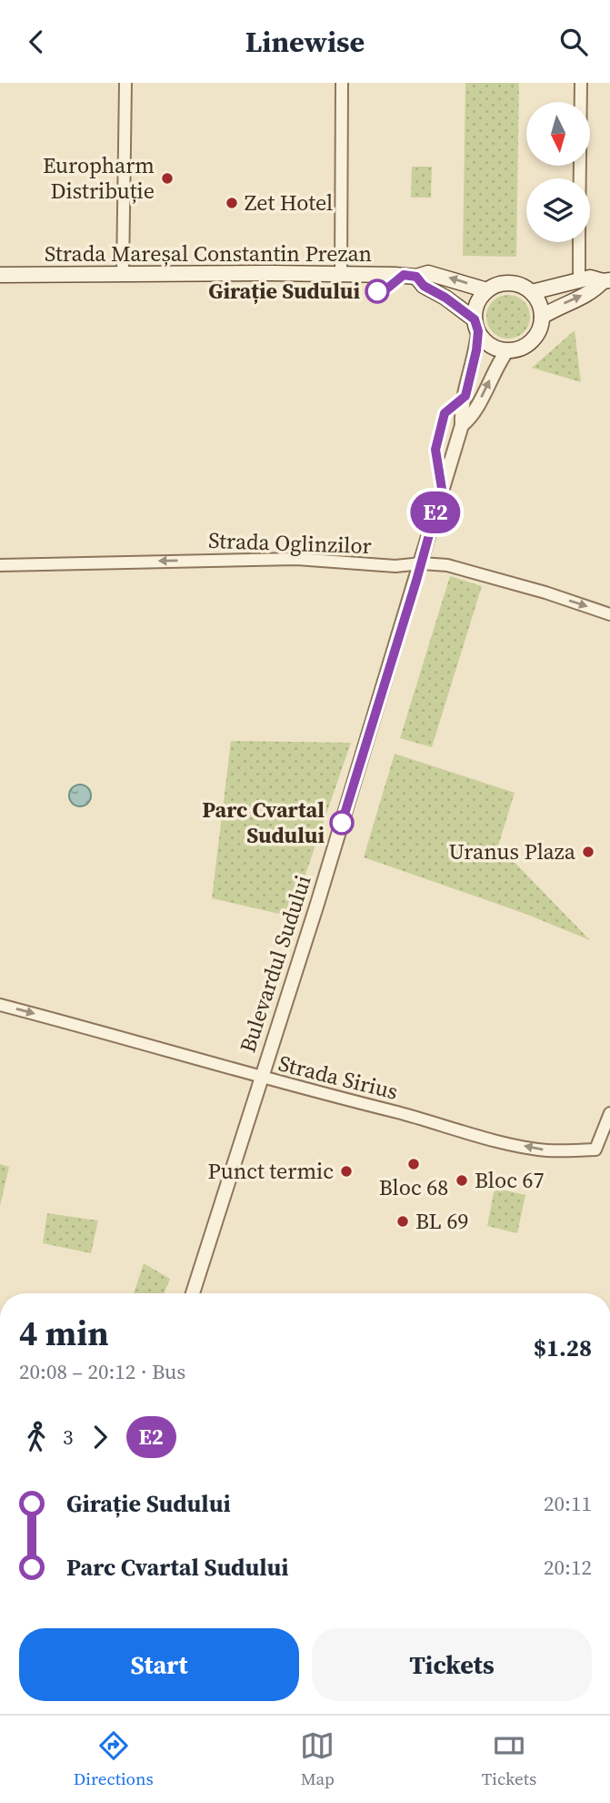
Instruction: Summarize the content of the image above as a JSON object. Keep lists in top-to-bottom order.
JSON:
{
  "streets": {
    "main road": ["Strada Mareșal Constantin Prezan"],
    "street": ["Strada Oglinzilor", "Bulevardul Sudului", "Strada Sirius"]
  },
  "crossings": [
    ["Strada Mareșal Constantin Prezan", "Bulevardul Sudului"],
    ["Strada Oglinzilor", "Bulevardul Sudului"],
    ["Bulevardul Sudului", "Strada Sirius"]
  ],
  "places": [
    "Europharm Distribuție",
    "Zet Hotel",
    "Girație Sudului",
    "Parc Cvartal Sudului",
    "Uranus Plaza",
    "Bloc 68",
    "Punct termic",
    "Bloc 67",
    "BL 69"
  ],
  "lines": ["bus line E2"],
  "north": "bottom",
  "page": {
    "header": "Linewise",
    "on_map": "E2",
    "heading": ["4 min", "20:08 – 20:12 · Bus", "$1.28"],
    "legs": ["3", "E2"],
    "list": [
      {
        "name": "Girație Sudului",
        "value": "20:11"
      },
      {
        "name": "Parc Cvartal Sudului",
        "value": "20:12"
      }
    ],
    "buttons": ["Start", "Tickets"],
    "tabs": ["Directions", "Map", "Tickets"]
  }
}
